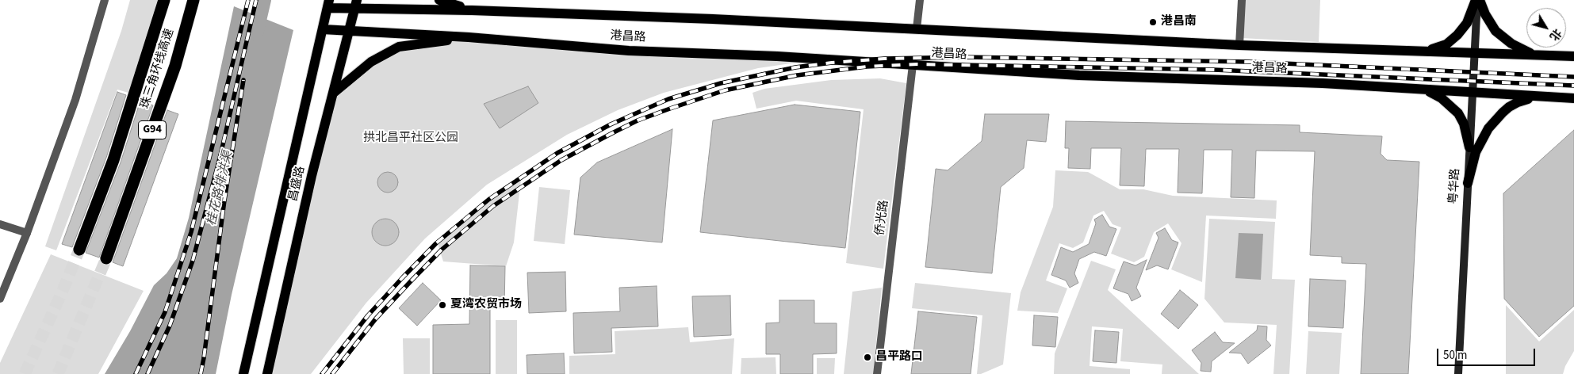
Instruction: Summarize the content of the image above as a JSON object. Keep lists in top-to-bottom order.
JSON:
{
  "streets": {
    "highway": ["珠三角环线高速", "G94"],
    "main road": ["港昌路", "昌盛路", "粤华路"],
    "street": ["侨光路"]
  },
  "crossings": [
    ["港昌路", "昌盛路"],
    ["港昌路", "粤华路"],
    ["港昌路", "侨光路"]
  ],
  "water": ["桂花路排洪渠"],
  "parks": ["拱北昌平社区公园"],
  "places": ["港昌南", "夏湾农贸市场", "昌平路口"],
  "scale_bar": "50 m",
  "north": "bottom right"
}
